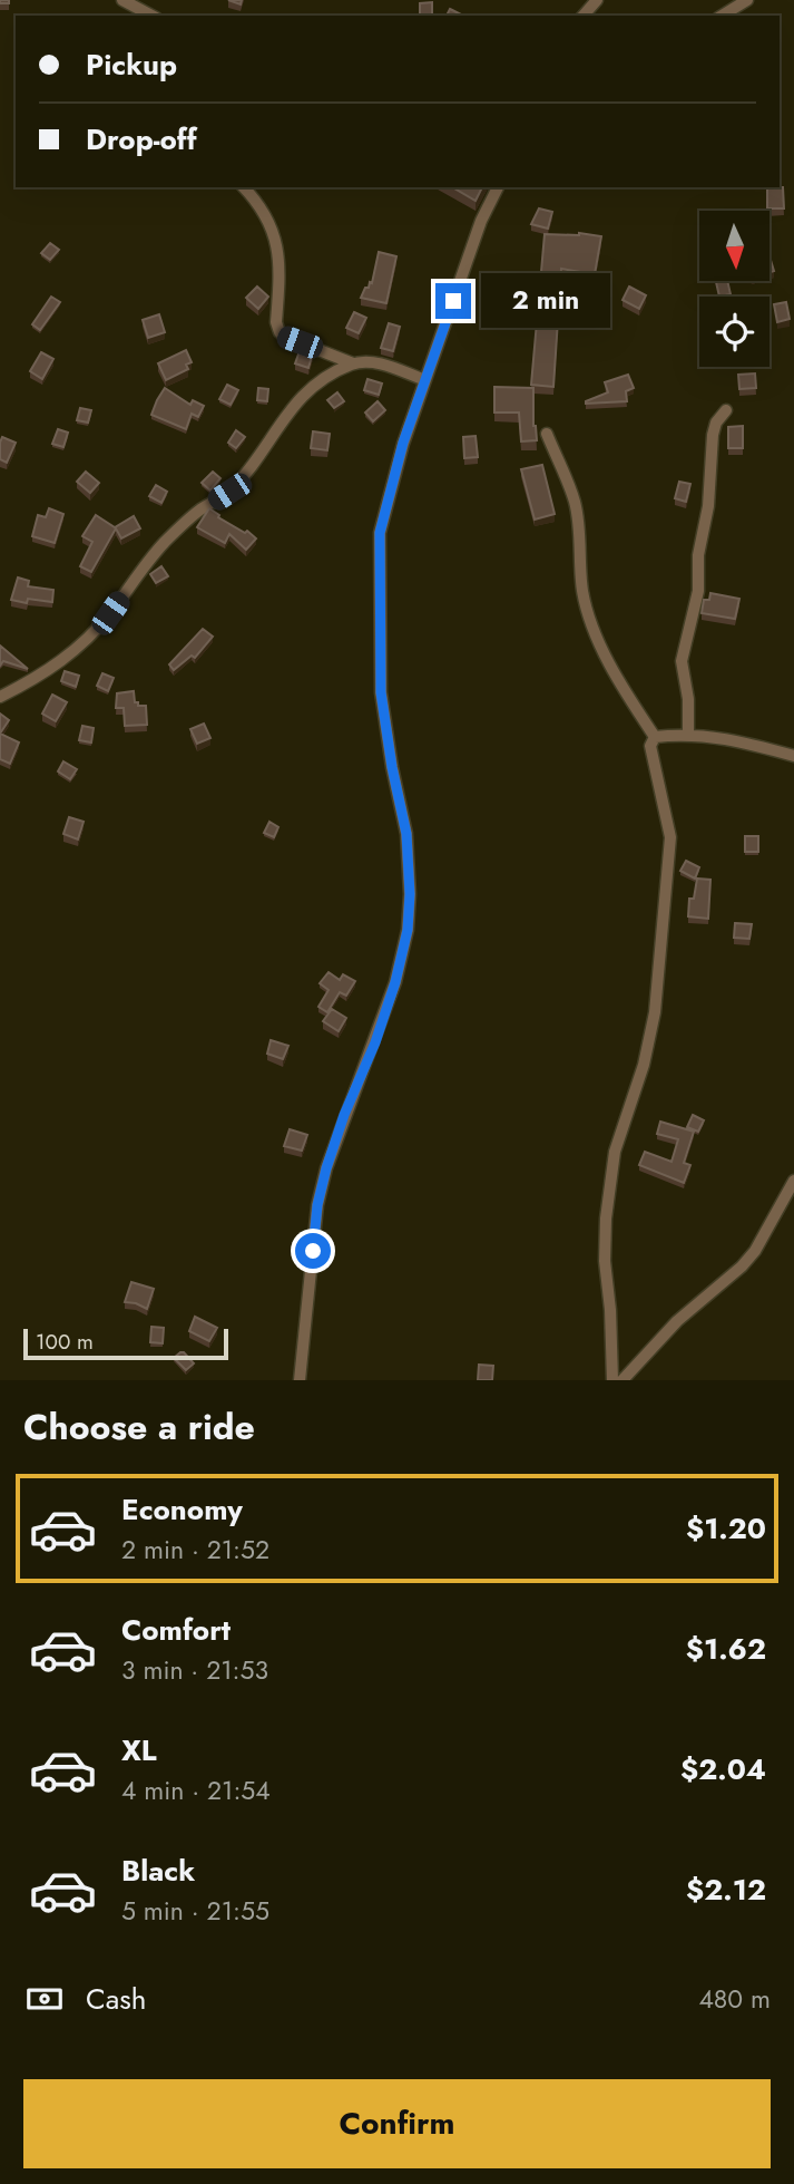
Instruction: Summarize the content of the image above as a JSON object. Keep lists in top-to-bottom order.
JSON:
{
  "scale_bar": "100 m",
  "north": "bottom",
  "page": {
    "banner": ["Pickup", "Drop-off"],
    "bubble": "2 min",
    "scale": "100 m",
    "heading": "Choose a ride",
    "list": [
      {
        "name": "Economy",
        "note": "2 min · 21:52",
        "value": "$1.20"
      },
      {
        "name": "Comfort",
        "note": "3 min · 21:53",
        "value": "$1.62"
      },
      {
        "name": "XL",
        "note": "4 min · 21:54",
        "value": "$2.04"
      },
      {
        "name": "Black",
        "note": "5 min · 21:55",
        "value": "$2.12"
      }
    ],
    "pay": ["Cash", "480 m"],
    "buttons": "Confirm"
  }
}
